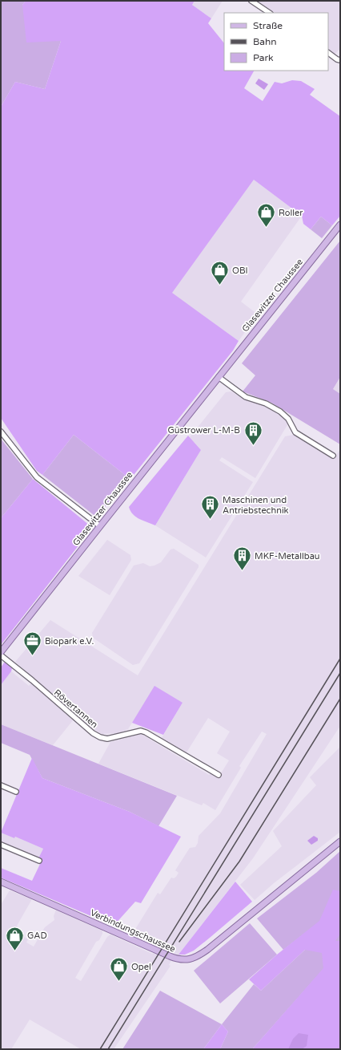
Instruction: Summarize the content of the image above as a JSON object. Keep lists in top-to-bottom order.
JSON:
{
  "streets": {
    "main road": ["Glasewitzer Chaussee", "Verbindungschaussee"],
    "street": ["Rövertannen"]
  },
  "places": {
    "shop": [
      "Roller",
      "OBI",
      "GAD",
      "Opel"
    ],
    "building": ["Güstrower L-M-B", "Maschinen und Antriebstechnik", "MKF-Metallbau"],
    "office": ["Biopark e.V."]
  },
  "legend": ["Straße", "Bahn", "Park"]
}
